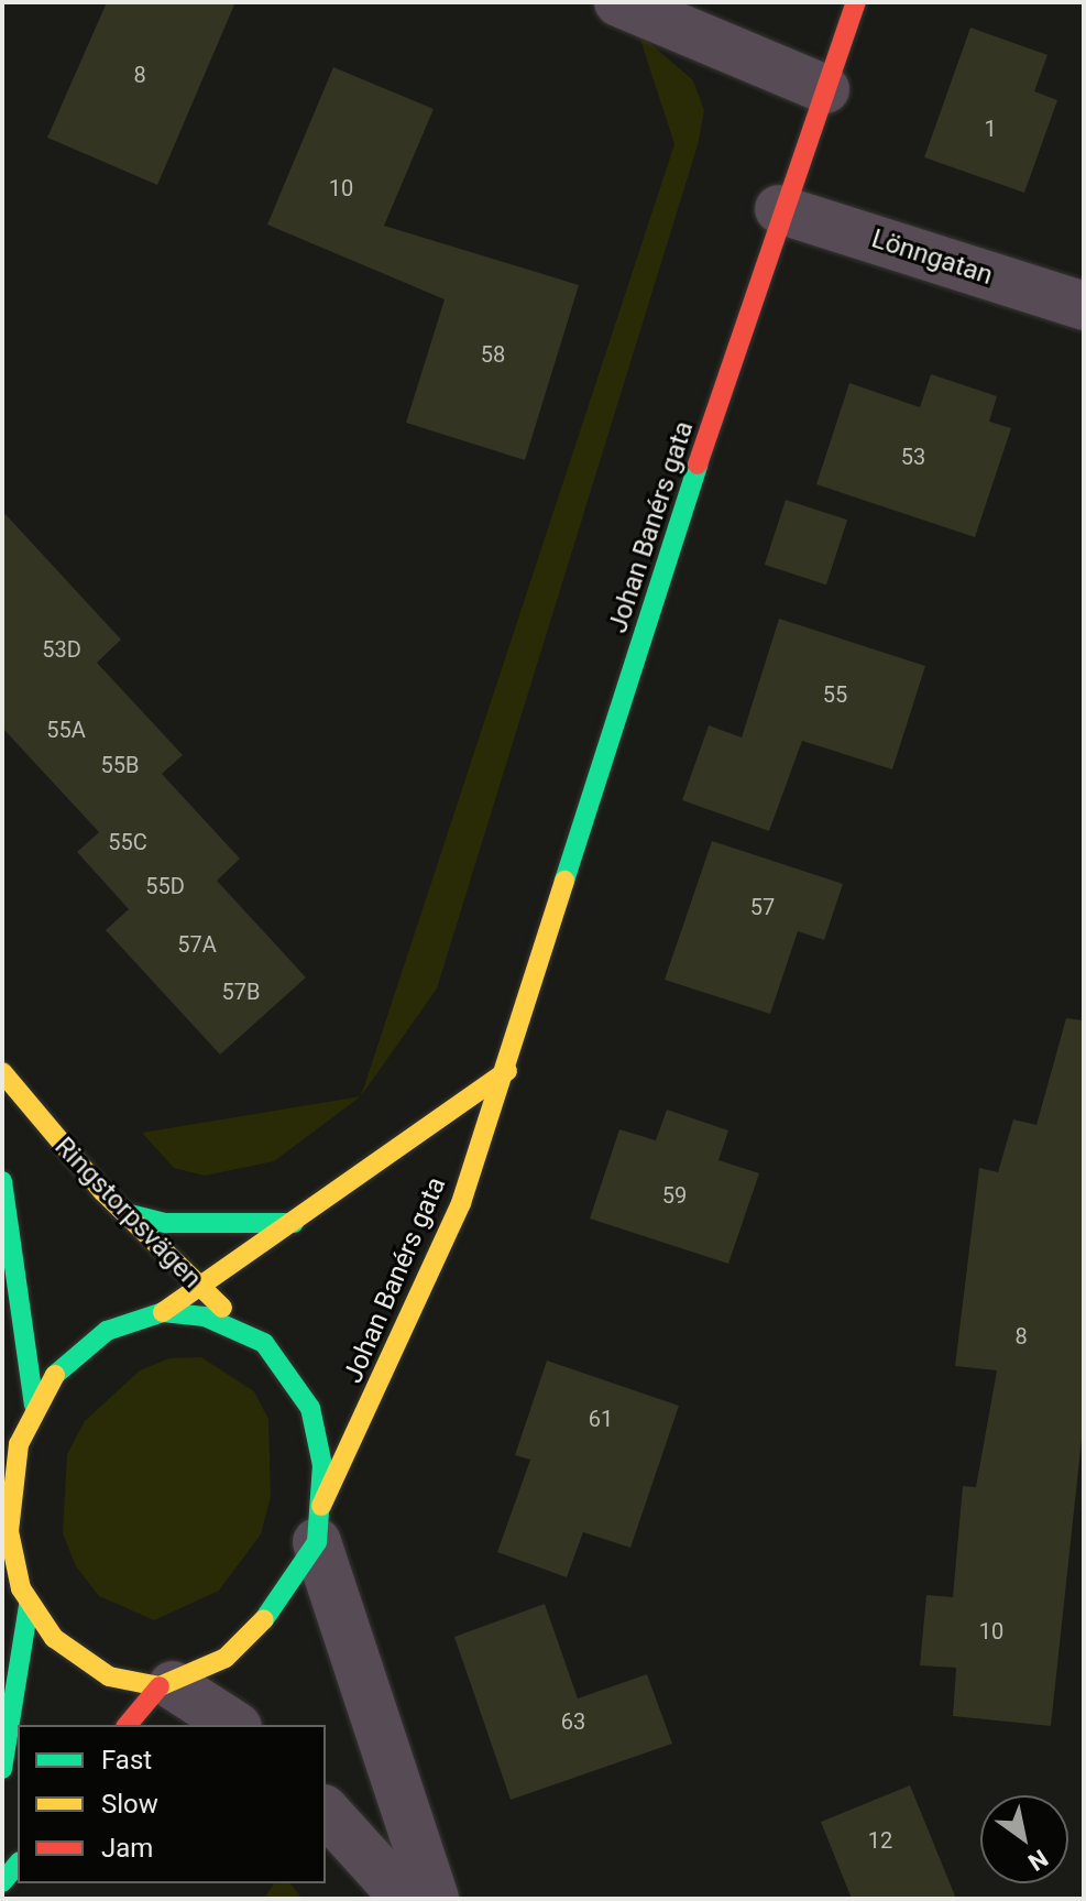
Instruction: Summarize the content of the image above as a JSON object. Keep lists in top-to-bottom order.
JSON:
{
  "streets": {
    "street": ["Lönngatan", "Johan Banérs gata", "Ringstorpsvägen"]
  },
  "crossings": [
    ["Lönngatan", "Johan Banérs gata"],
    ["Johan Banérs gata", "Ringstorpsvägen"]
  ],
  "house_numbers": [
    "8",
    "1",
    "10",
    "58",
    "53",
    "53D",
    "55",
    "55A",
    "55B",
    "55C",
    "55D",
    "57",
    "57A",
    "57B",
    "59",
    "8",
    "61",
    "10",
    "63",
    "12"
  ],
  "legend": ["Fast", "Slow", "Jam"],
  "north": "bottom right"
}
